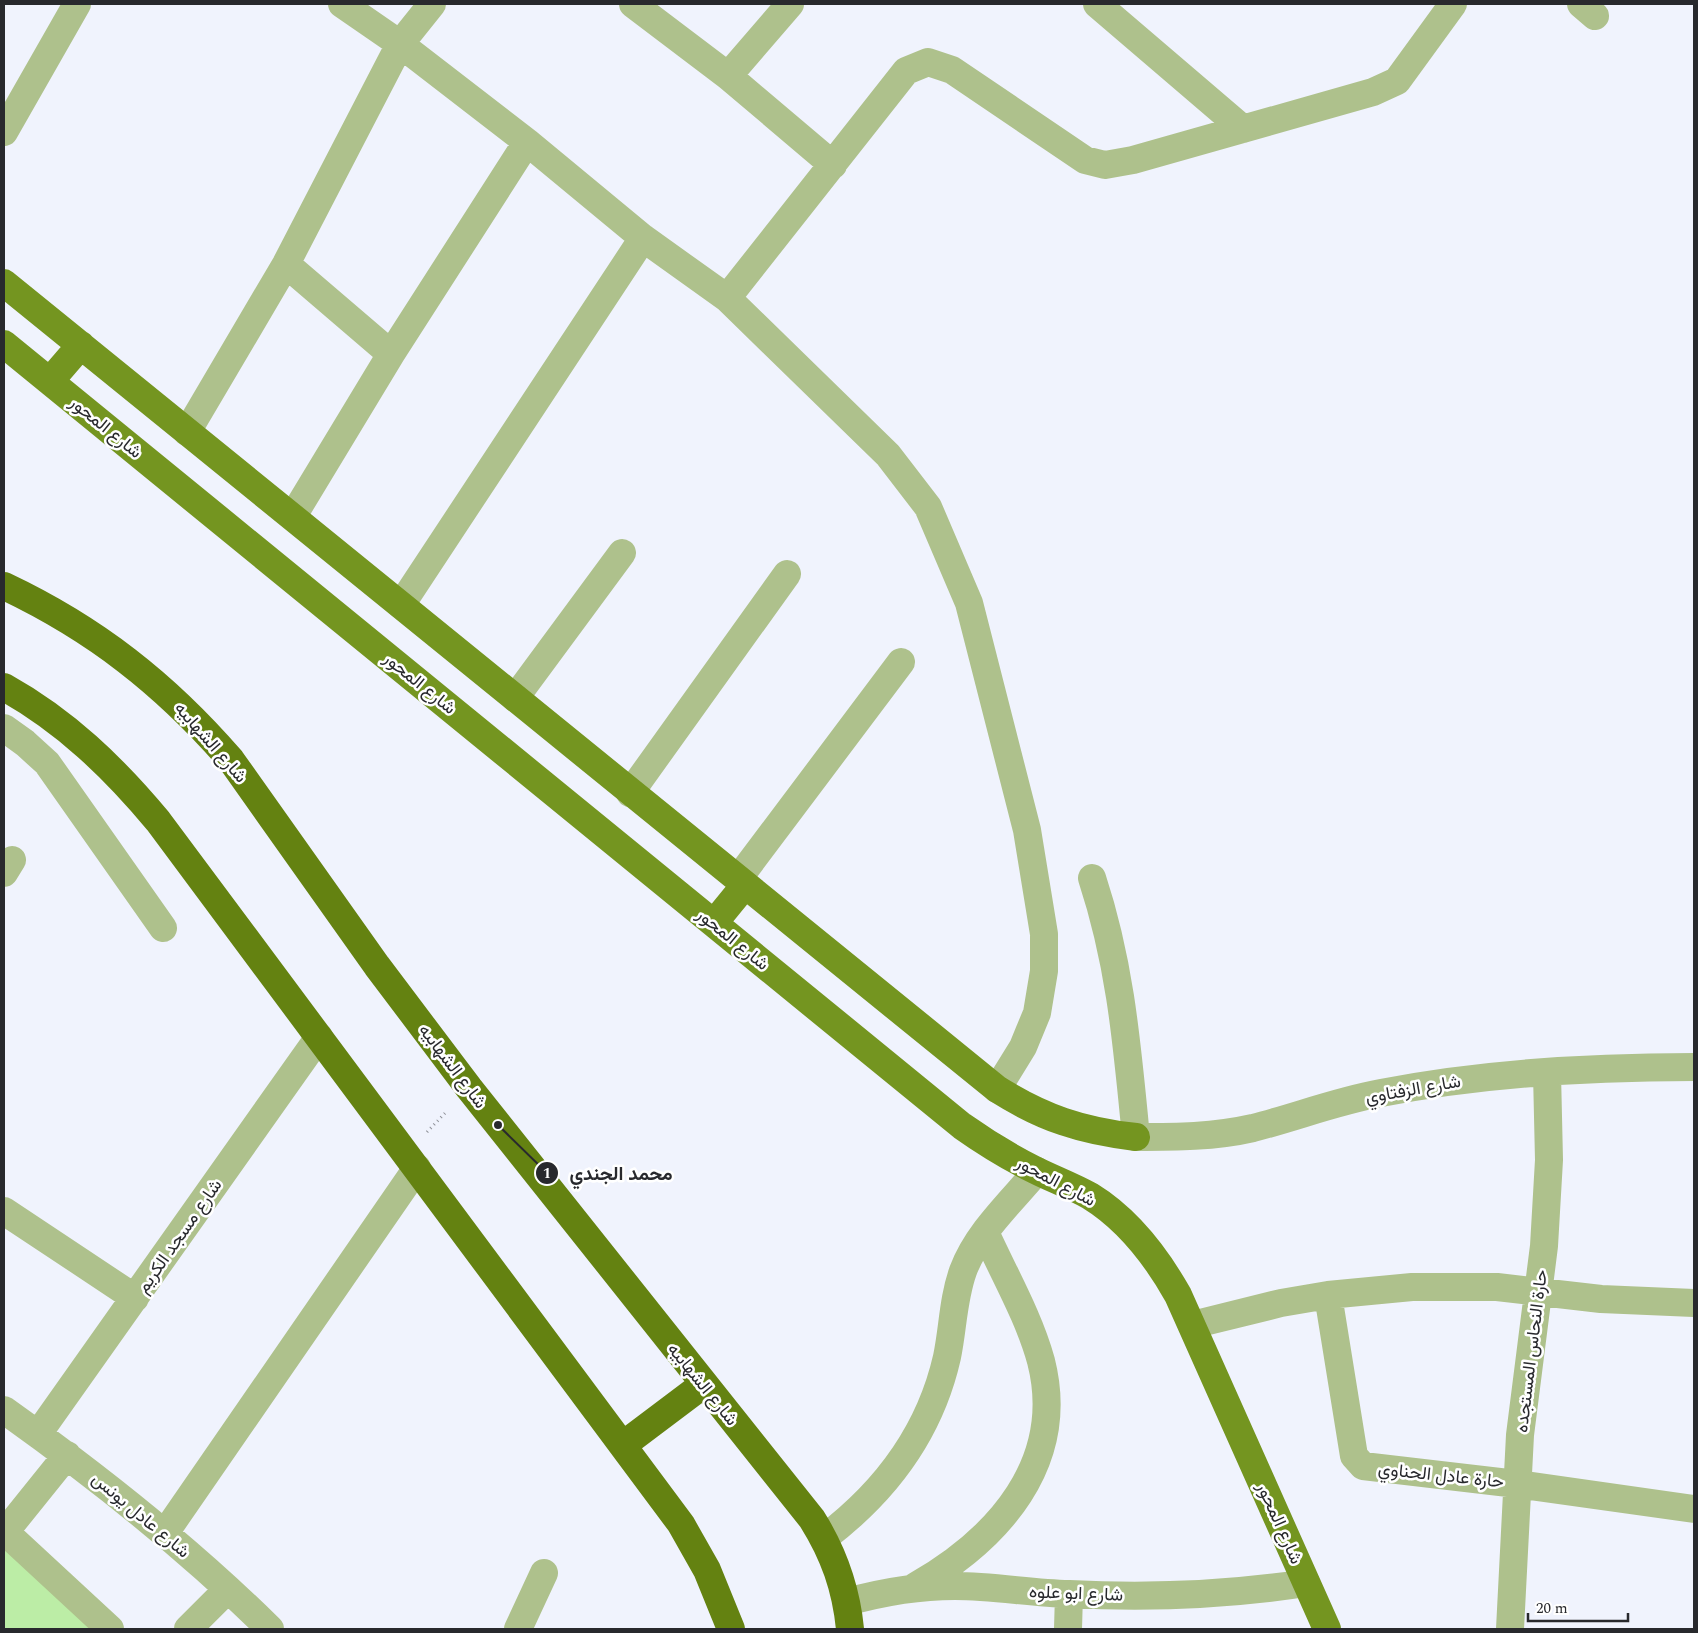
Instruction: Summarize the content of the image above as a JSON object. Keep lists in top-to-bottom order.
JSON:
{
  "streets": {
    "highway": ["شارع الشهابيه"],
    "main road": ["شارع المحور"],
    "street": [
      "شارع الزفتاوي",
      "شارع مسجد الكريم",
      "حارة النحاس المستجده",
      "حارة عادل الحناوي",
      "شارع عادل يونس",
      "شارع ابو علوه"
    ]
  },
  "crossings": [
    ["شارع المحور", "شارع ابو علوه"],
    ["شارع الشهابيه", "شارع ابو علوه"],
    ["شارع الزفتاوي", "حارة النحاس المستجده"],
    ["شارع مسجد الكريم", "شارع عادل يونس"],
    ["حارة النحاس المستجده", "حارة عادل الحناوي"]
  ],
  "places": ["محمد الجندي"],
  "scale_bar": "20 m"
}
